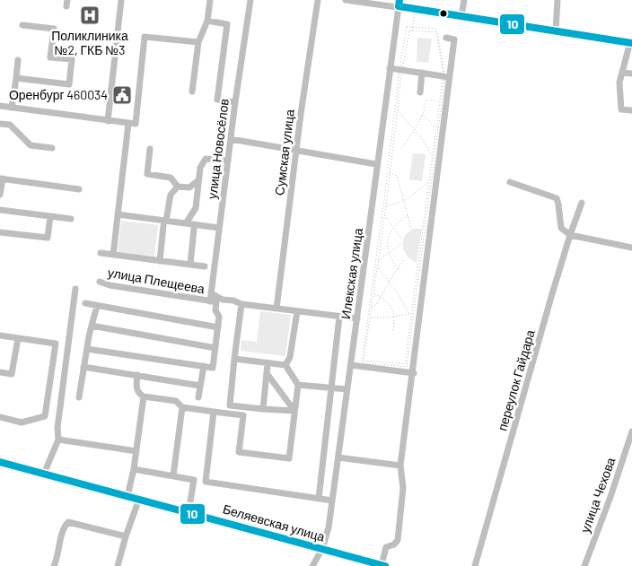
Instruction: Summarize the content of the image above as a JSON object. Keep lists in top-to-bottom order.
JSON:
{
  "streets": {
    "main road": ["Беляевская улица"],
    "street": [
      "улица Новосёлов",
      "Сумская улица",
      "Илекская улица",
      "улица Плещеева",
      "переулок Гайдара",
      "улица Чехова"
    ]
  },
  "crossings": [
    ["улица Новосёлов", "улица Плещеева"],
    ["Илекская улица", "Беляевская улица"]
  ],
  "places": {
    "hospital": ["Поликлиника №2, ГКБ №3"],
    "public building": ["Оренбург 460034"]
  },
  "lines": ["transit line 10"]
}
